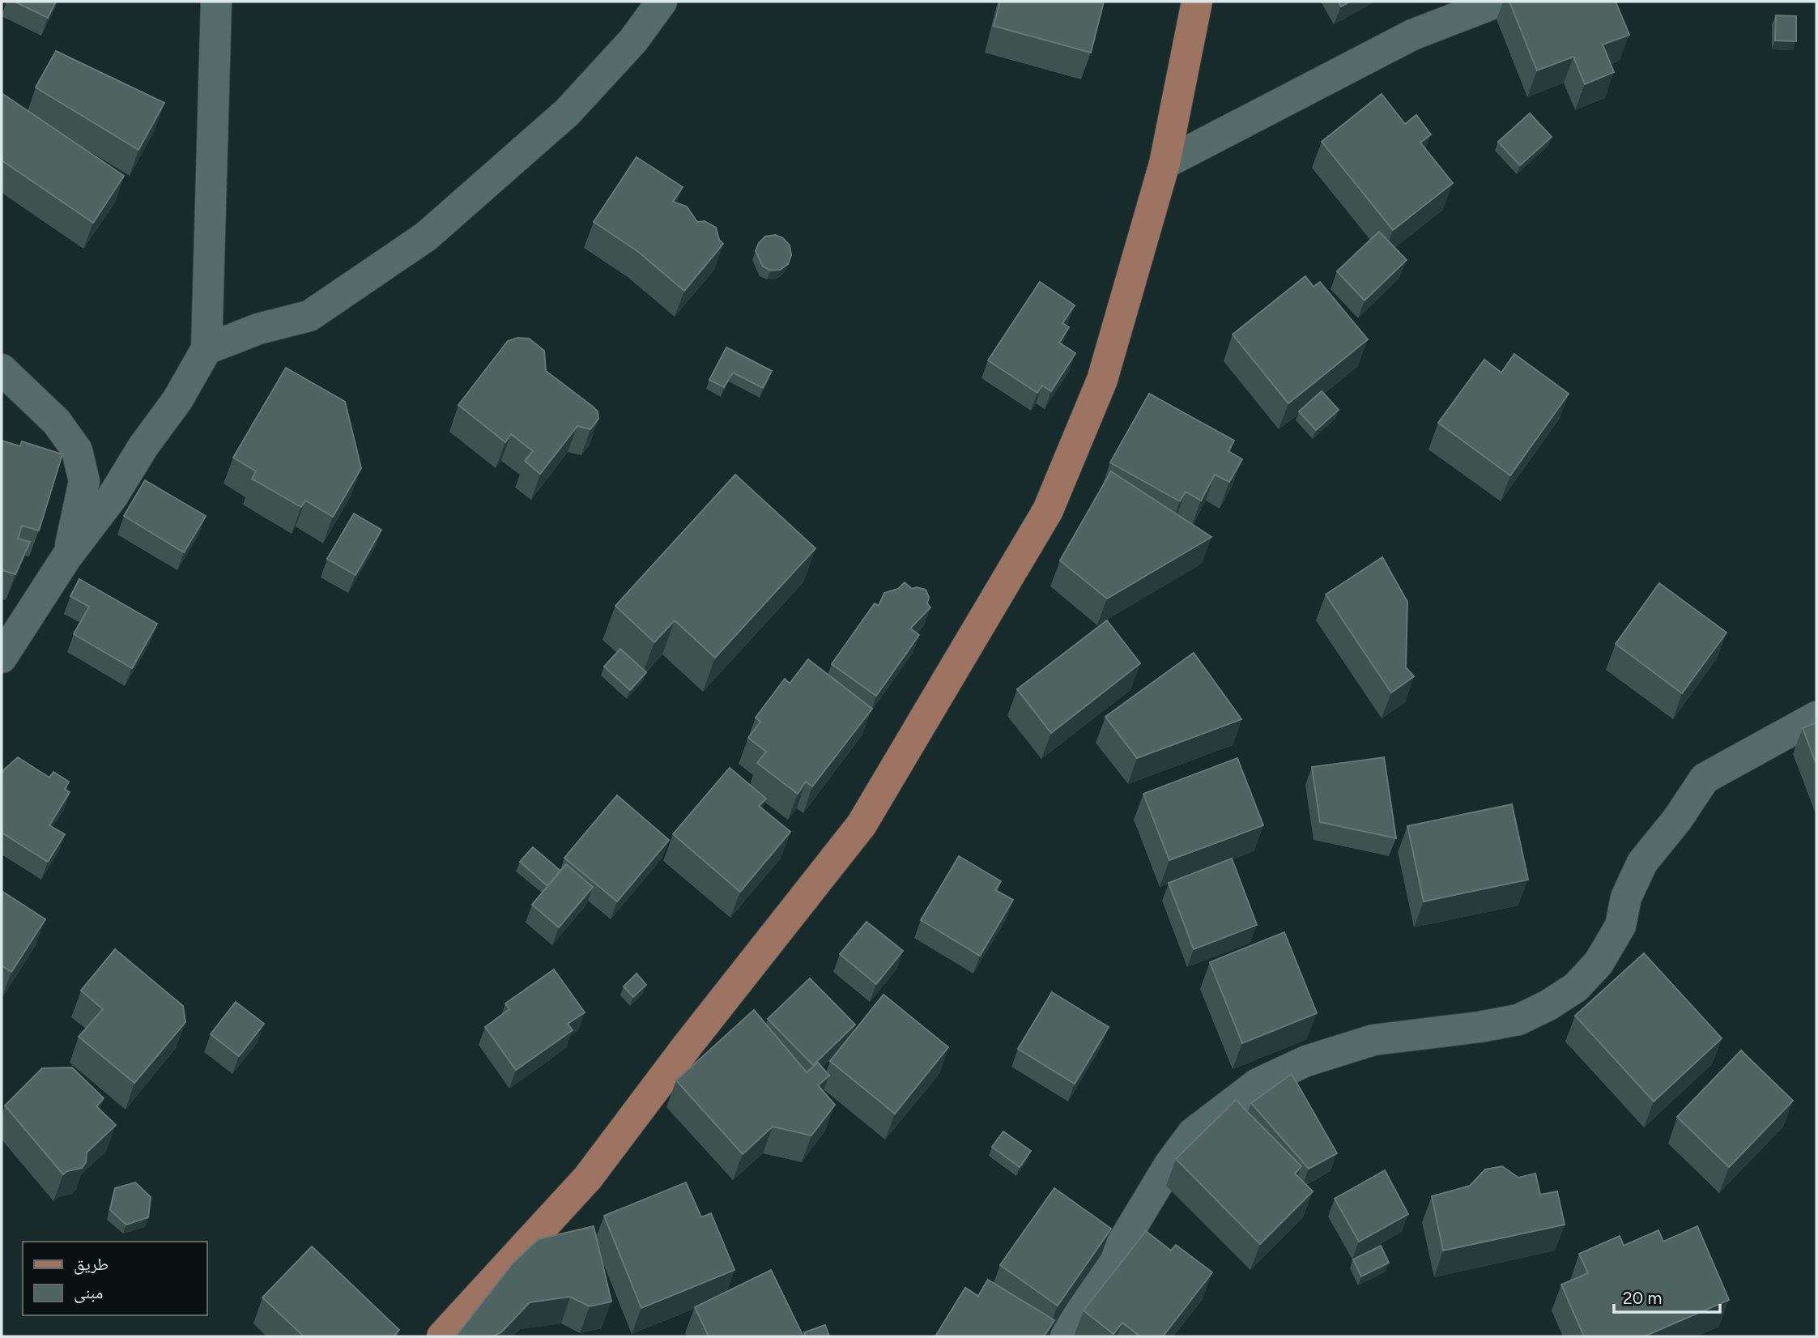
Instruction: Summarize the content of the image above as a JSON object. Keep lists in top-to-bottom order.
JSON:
{
  "legend": ["طريق", "مبنى"],
  "scale_bar": "20 m"
}
